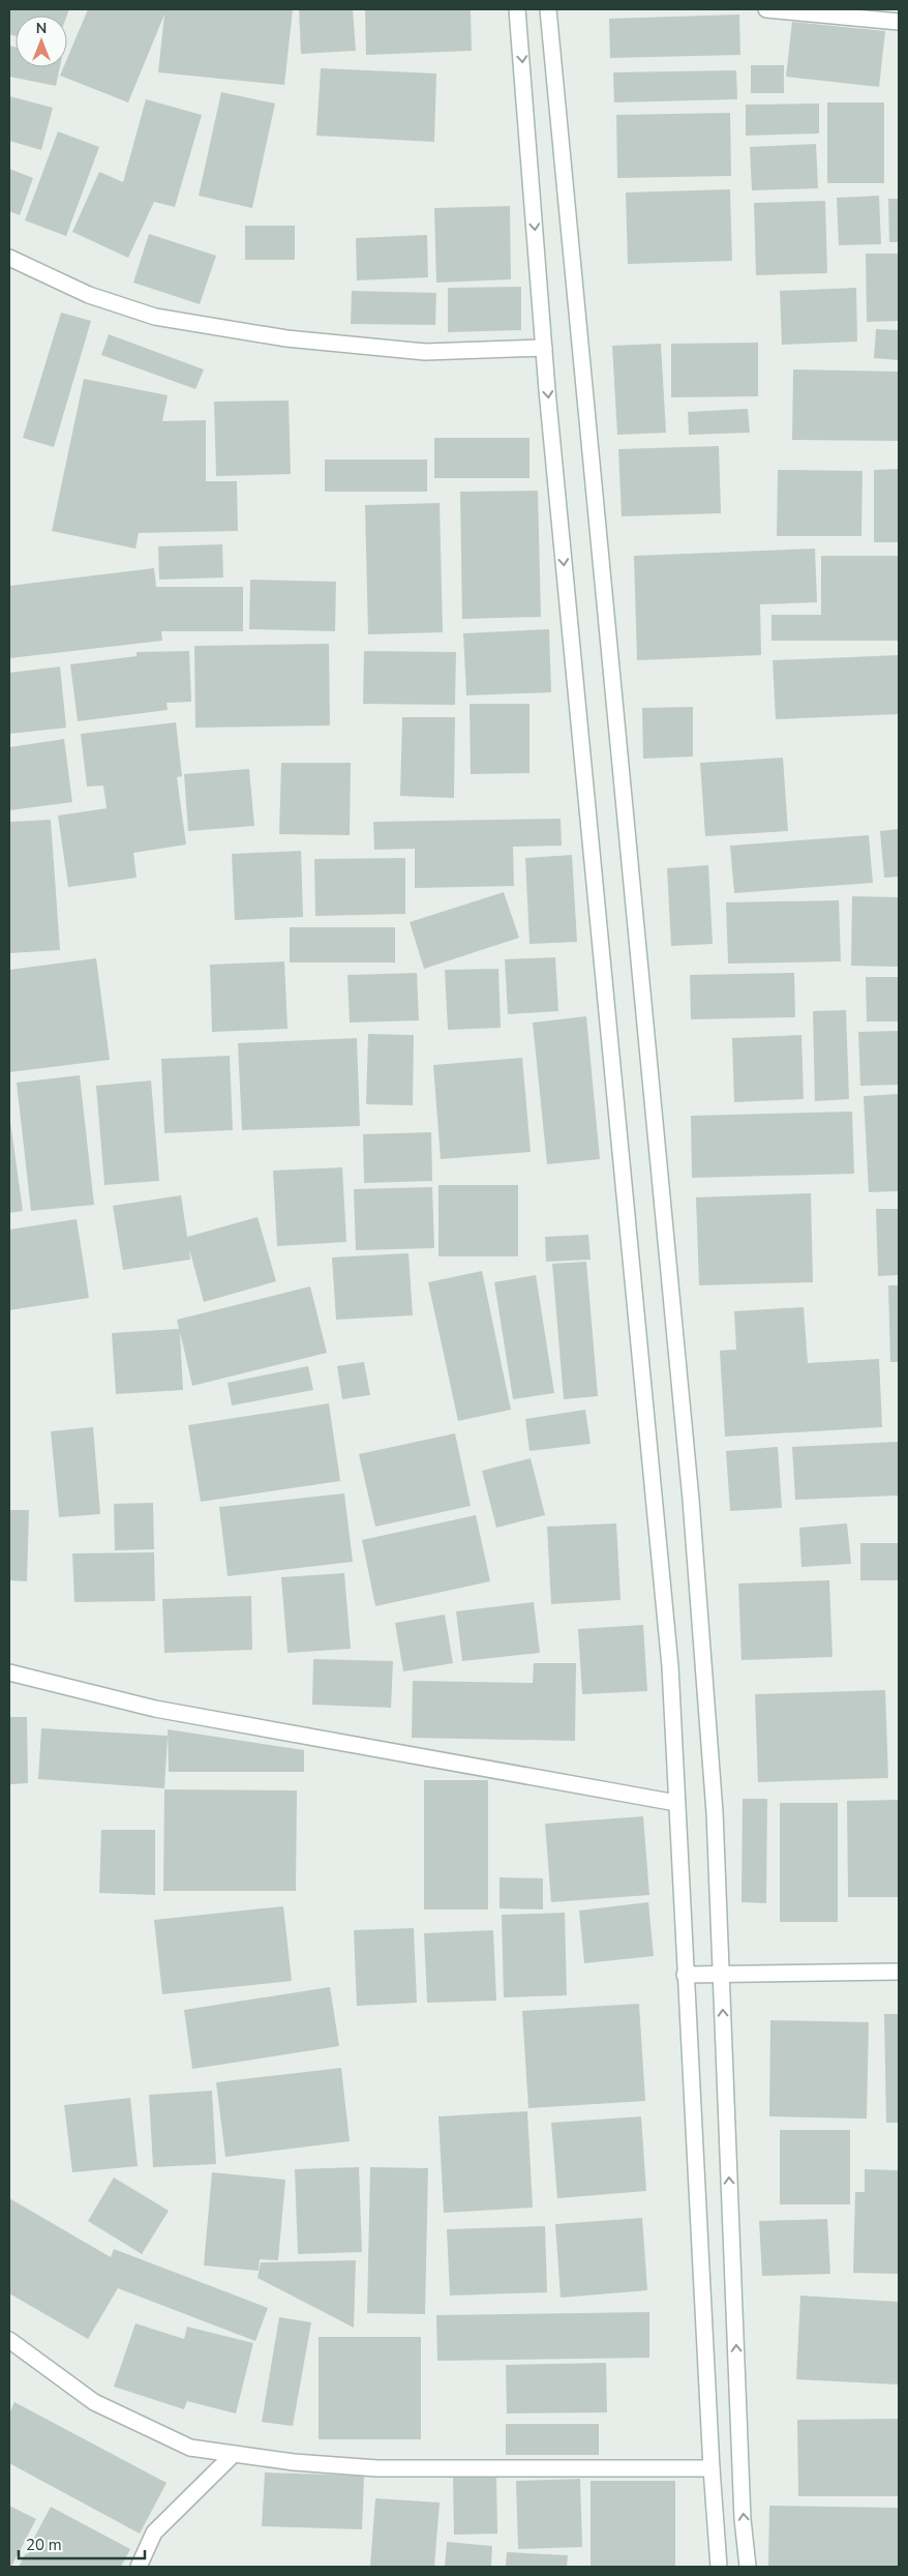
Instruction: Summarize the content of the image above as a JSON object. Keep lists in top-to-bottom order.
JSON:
{
  "scale_bar": "20 m",
  "north": "top"
}
